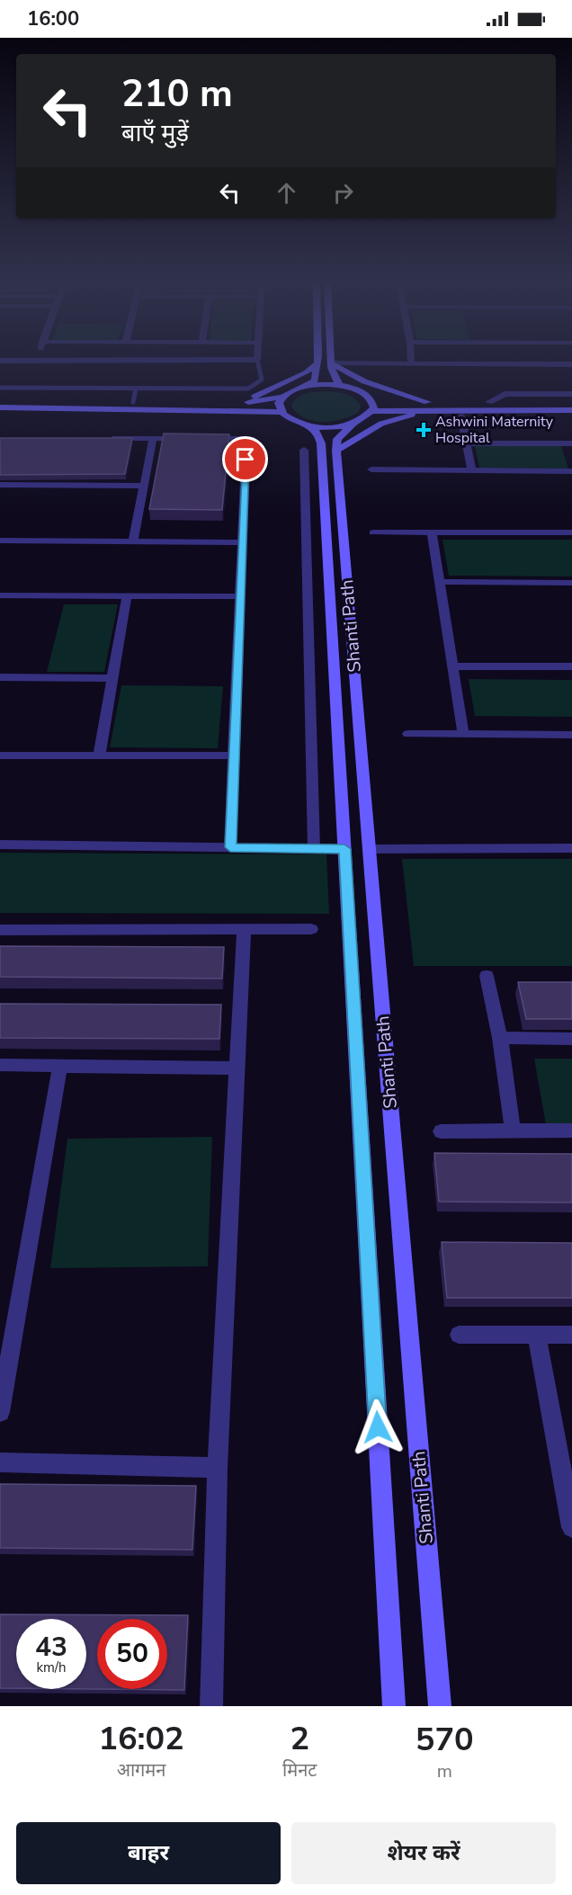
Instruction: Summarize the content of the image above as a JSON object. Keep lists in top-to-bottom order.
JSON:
{
  "streets": {
    "main road": ["Shanti Path"]
  },
  "places": {
    "health": ["Ashwini Maternity Hospital"]
  },
  "page": {
    "status": "16:00",
    "turn": ["210 m", "बाएँ मुड़ें"],
    "speed": "43 km/h",
    "limit": "50",
    "eta": [
      "16:02",
      "आगमन",
      "2",
      "मिनट",
      "570",
      "m"
    ],
    "buttons": ["बाहर", "शेयर करें"]
  }
}
